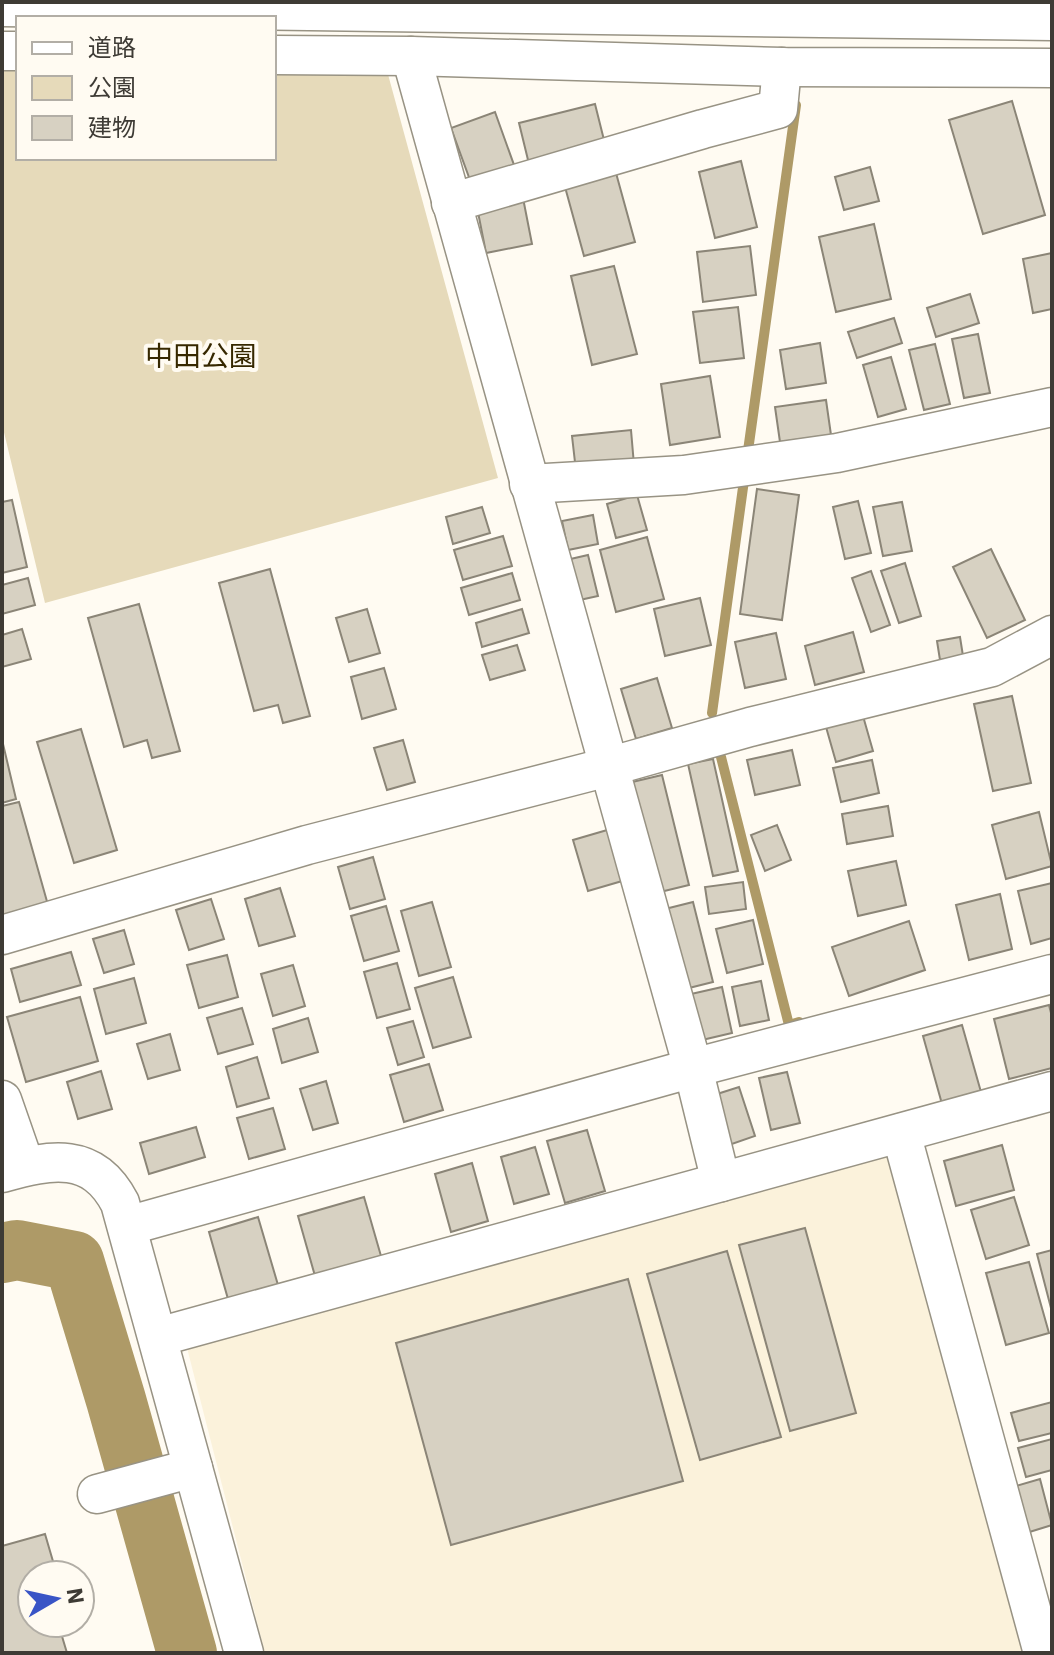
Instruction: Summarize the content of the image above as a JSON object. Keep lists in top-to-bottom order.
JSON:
{
  "parks": ["中田公園"],
  "legend": ["道路", "公園", "建物"],
  "north": "right"
}
